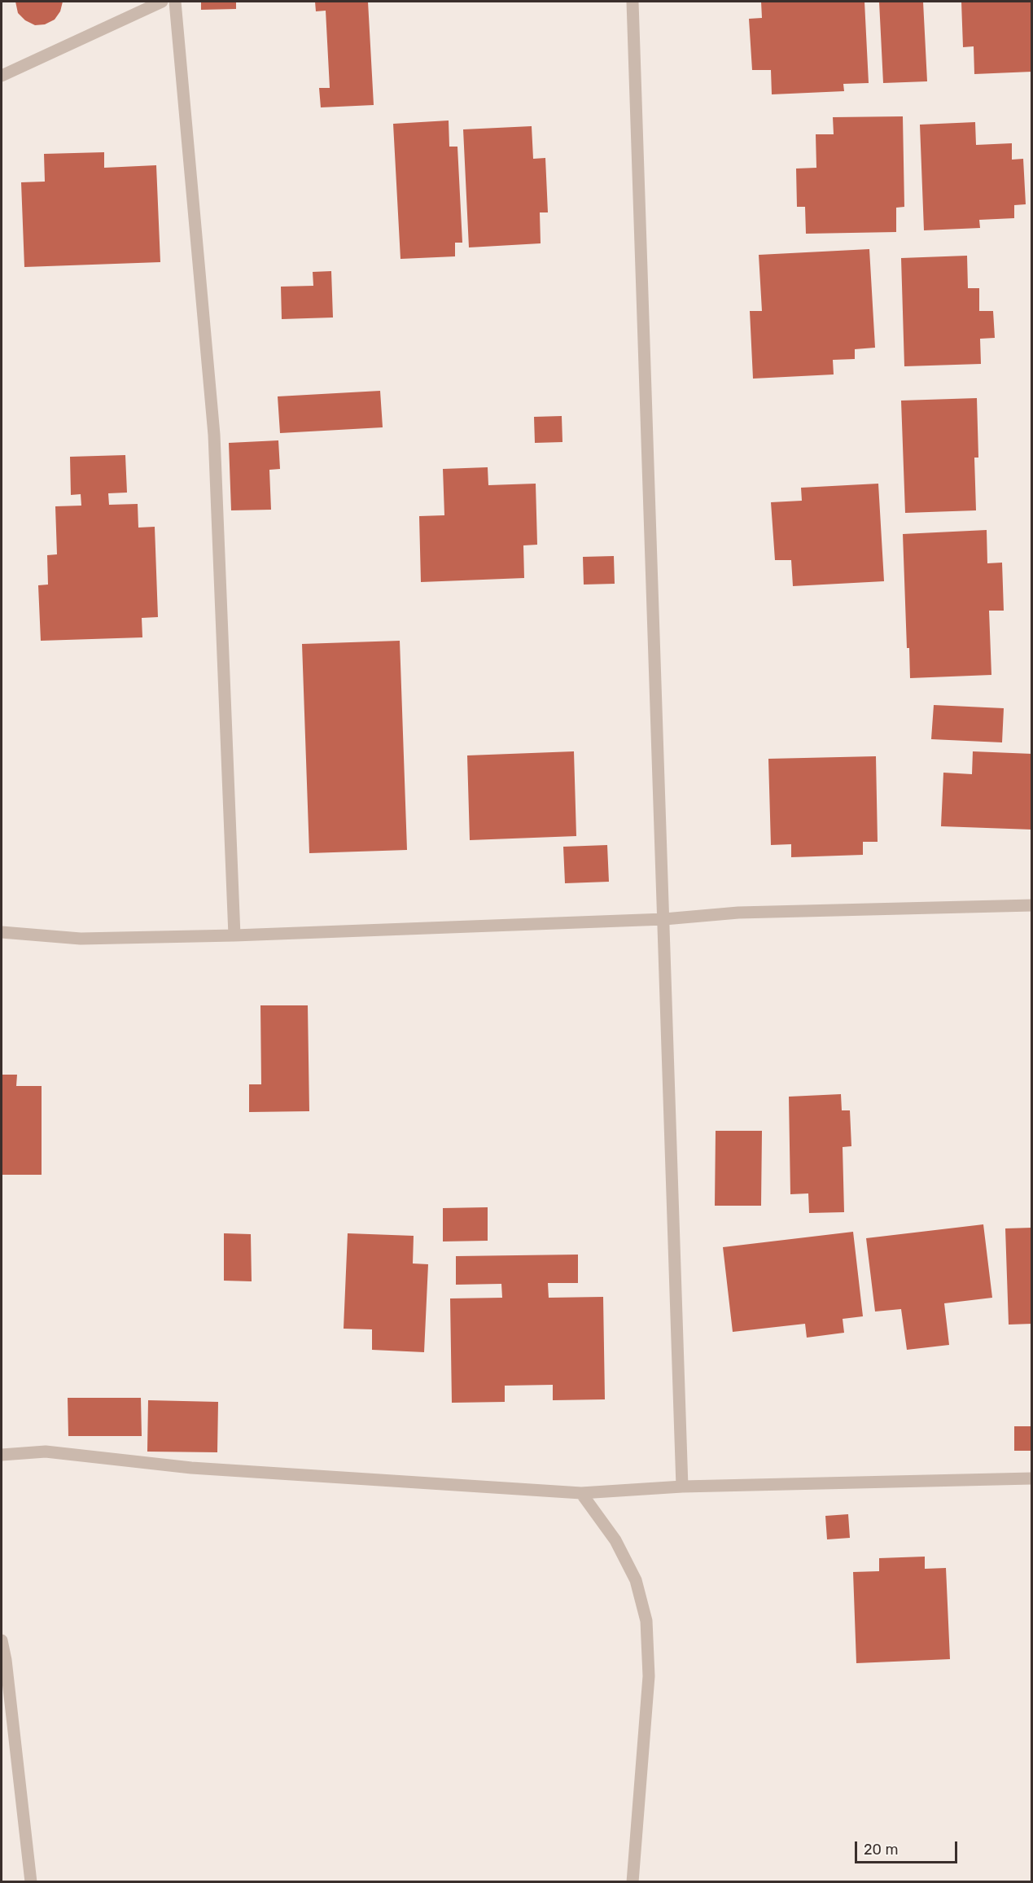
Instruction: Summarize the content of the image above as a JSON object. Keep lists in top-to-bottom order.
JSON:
{
  "scale_bar": "20 m"
}
